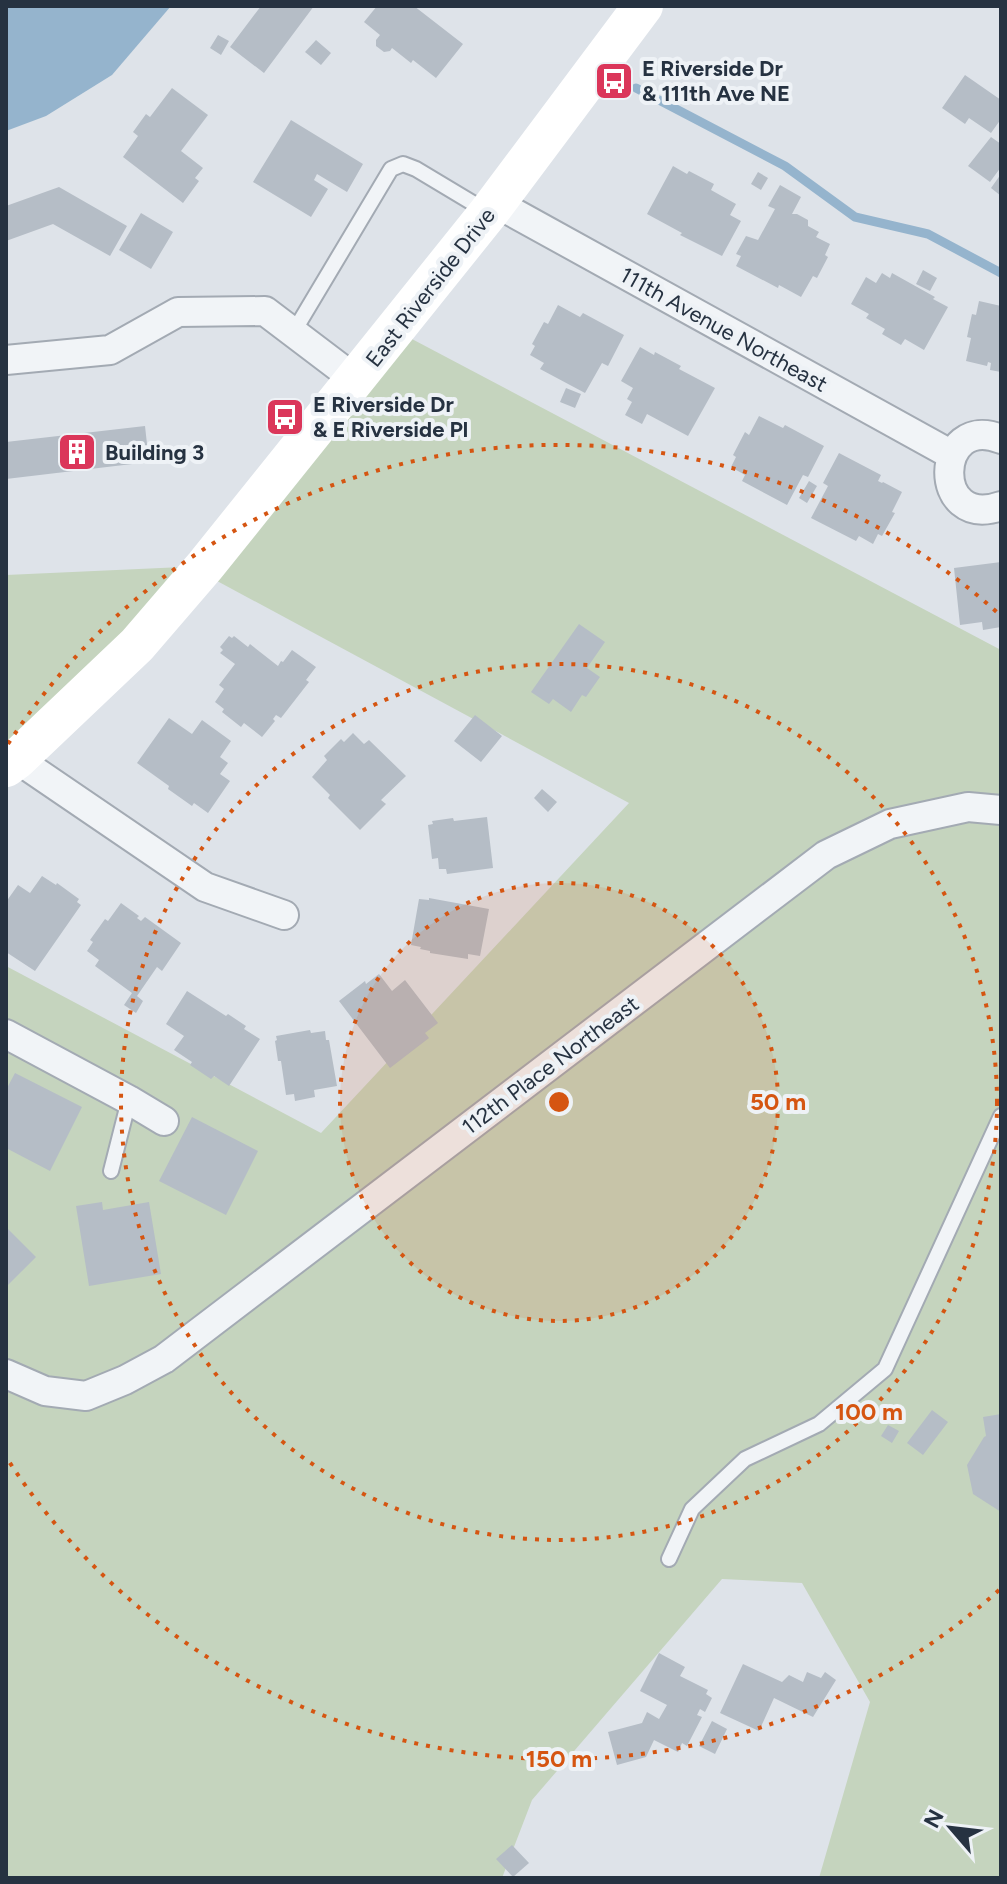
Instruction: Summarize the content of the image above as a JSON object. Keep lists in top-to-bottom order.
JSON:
{
  "streets": {
    "main road": ["East Riverside Drive"],
    "street": ["111th Avenue Northeast", "112th Place Northeast"]
  },
  "crossings": [
    ["East Riverside Drive", "111th Avenue Northeast"]
  ],
  "places": {
    "bus stop": ["E Riverside Dr & 111th Ave NE", "E Riverside Dr & E Riverside Pl"],
    "building": ["Building 3"]
  },
  "north": "top left",
  "rings": ["50 m", "100 m", "150 m"]
}
